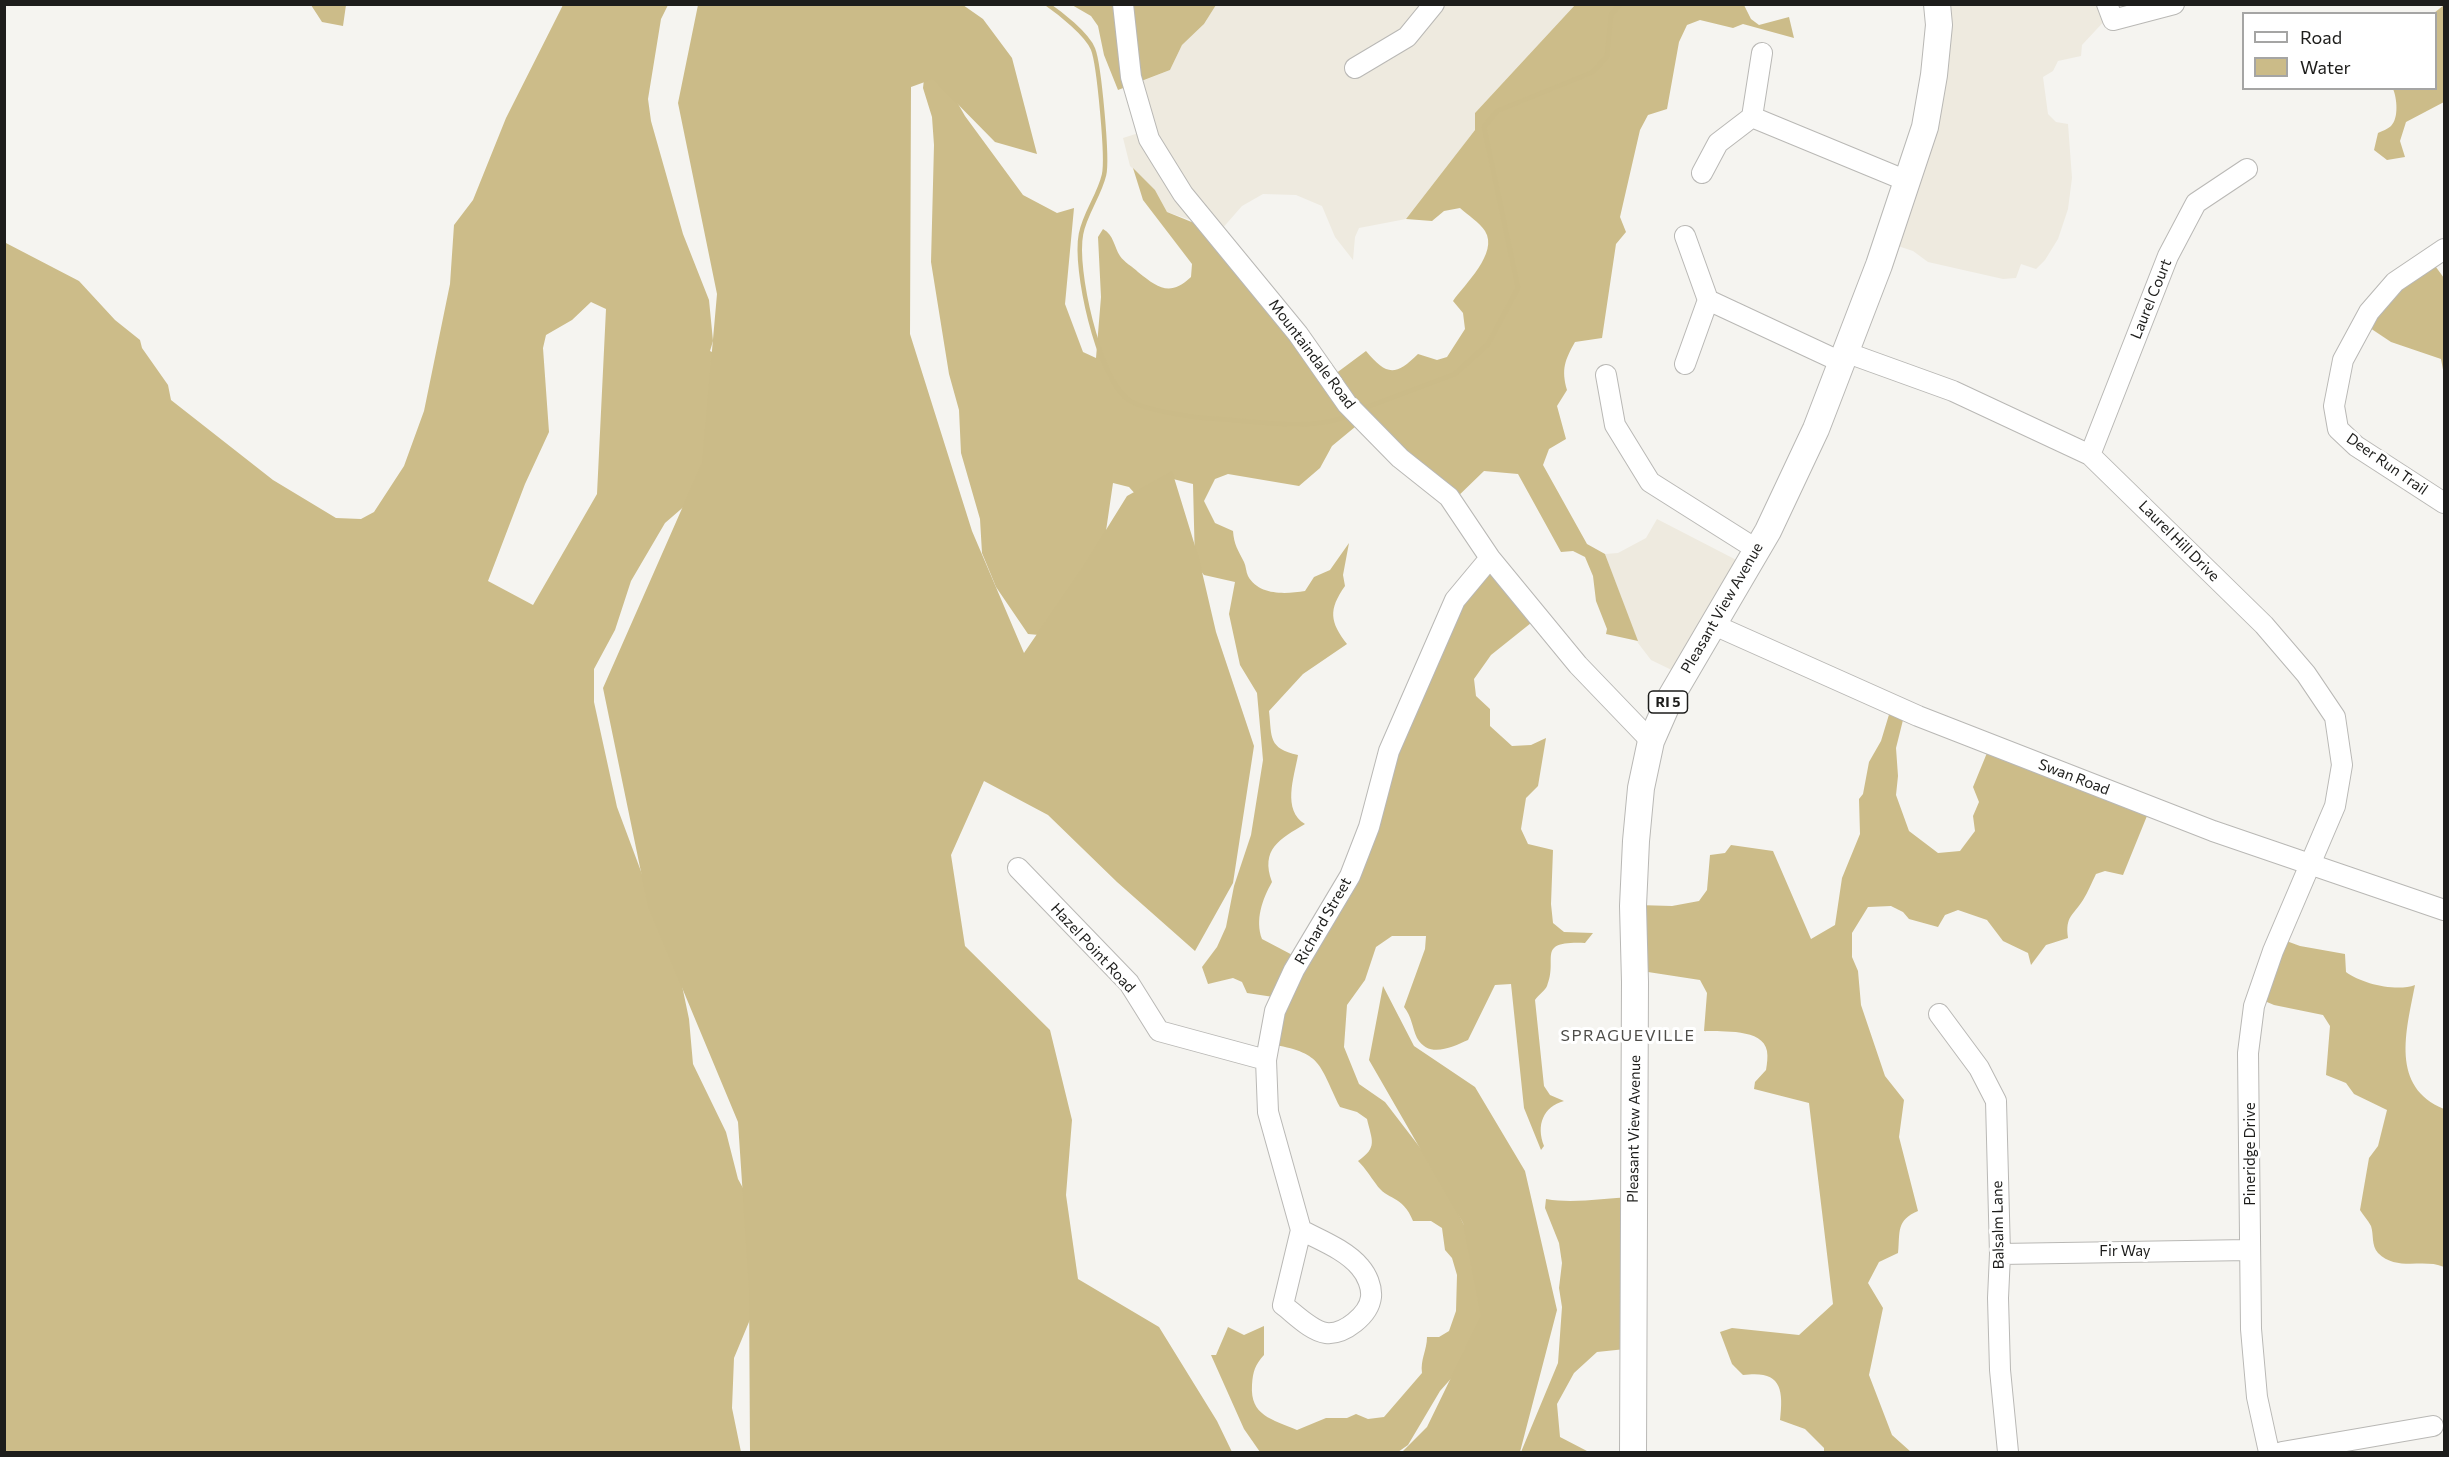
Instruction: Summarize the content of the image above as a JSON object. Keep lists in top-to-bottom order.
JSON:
{
  "streets": {
    "main road": ["Pleasant View Avenue", "RI 5"],
    "street": [
      "Laurel Court",
      "Mountaindale Road",
      "Deer Run Trail",
      "Laurel Hill Drive",
      "Swan Road",
      "Richard Street",
      "Hazel Point Road",
      "Pineridge Drive",
      "Balsalm Lane",
      "Fir Way"
    ]
  },
  "crossings": [
    ["Laurel Court", "Laurel Hill Drive"],
    ["Mountaindale Road", "Pleasant View Avenue"],
    ["Mountaindale Road", "Richard Street"],
    ["Laurel Hill Drive", "Pleasant View Avenue"],
    ["Laurel Hill Drive", "Swan Road"],
    ["Laurel Hill Drive", "Pineridge Drive"],
    ["Pleasant View Avenue", "Swan Road"],
    ["Swan Road", "Pineridge Drive"],
    ["Richard Street", "Hazel Point Road"],
    ["Pineridge Drive", "Fir Way"],
    ["Balsalm Lane", "Fir Way"]
  ],
  "districts": ["SPRAGUEVILLE"],
  "legend": ["Road", "Water"]
}
